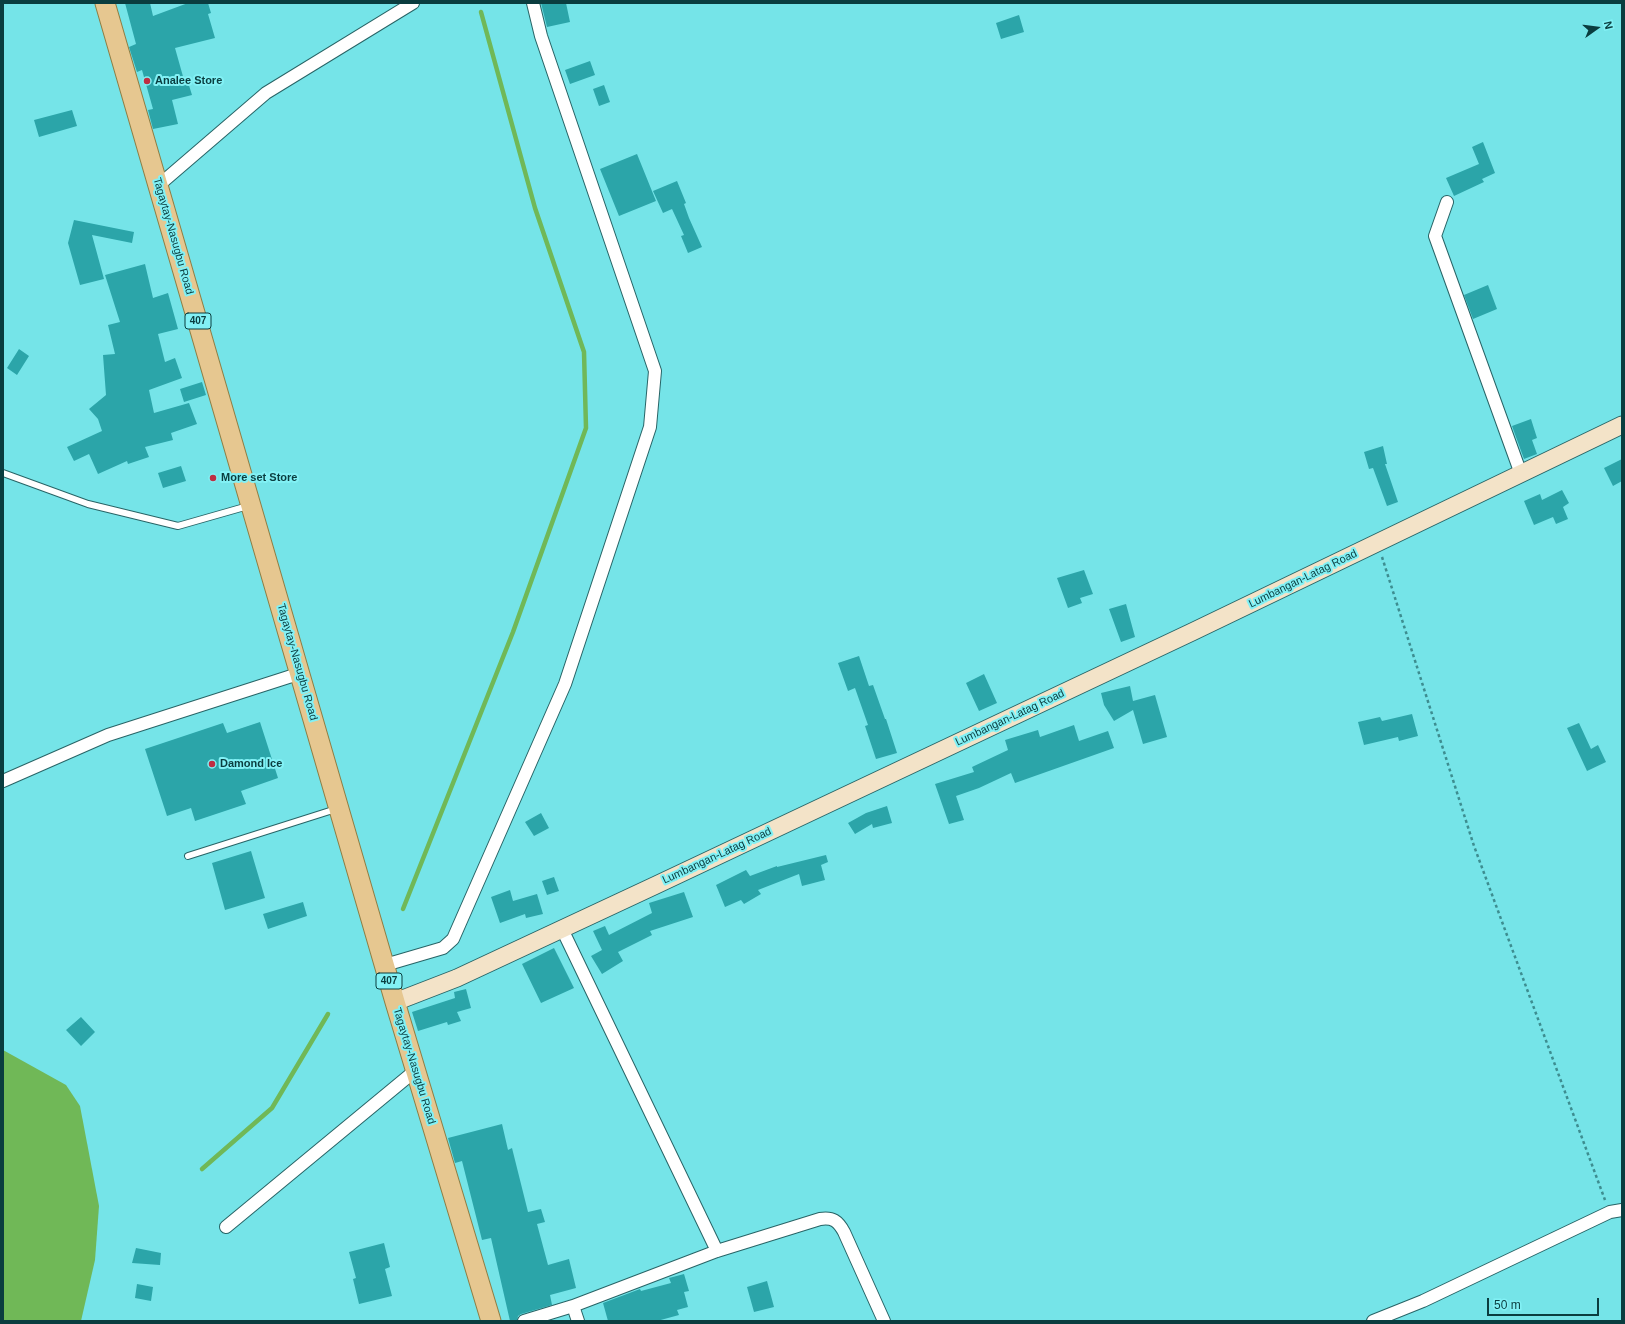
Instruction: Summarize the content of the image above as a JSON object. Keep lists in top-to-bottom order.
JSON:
{
  "streets": {
    "main road": ["Tagaytay-Nasugbu Road", "407"],
    "street": ["Lumbangan-Latag Road"]
  },
  "crossings": [
    ["Tagaytay-Nasugbu Road", "Lumbangan-Latag Road"]
  ],
  "places": ["Analee Store", "More set Store", "Damond Ice"],
  "scale_bar": "50 m",
  "north": "right"
}
